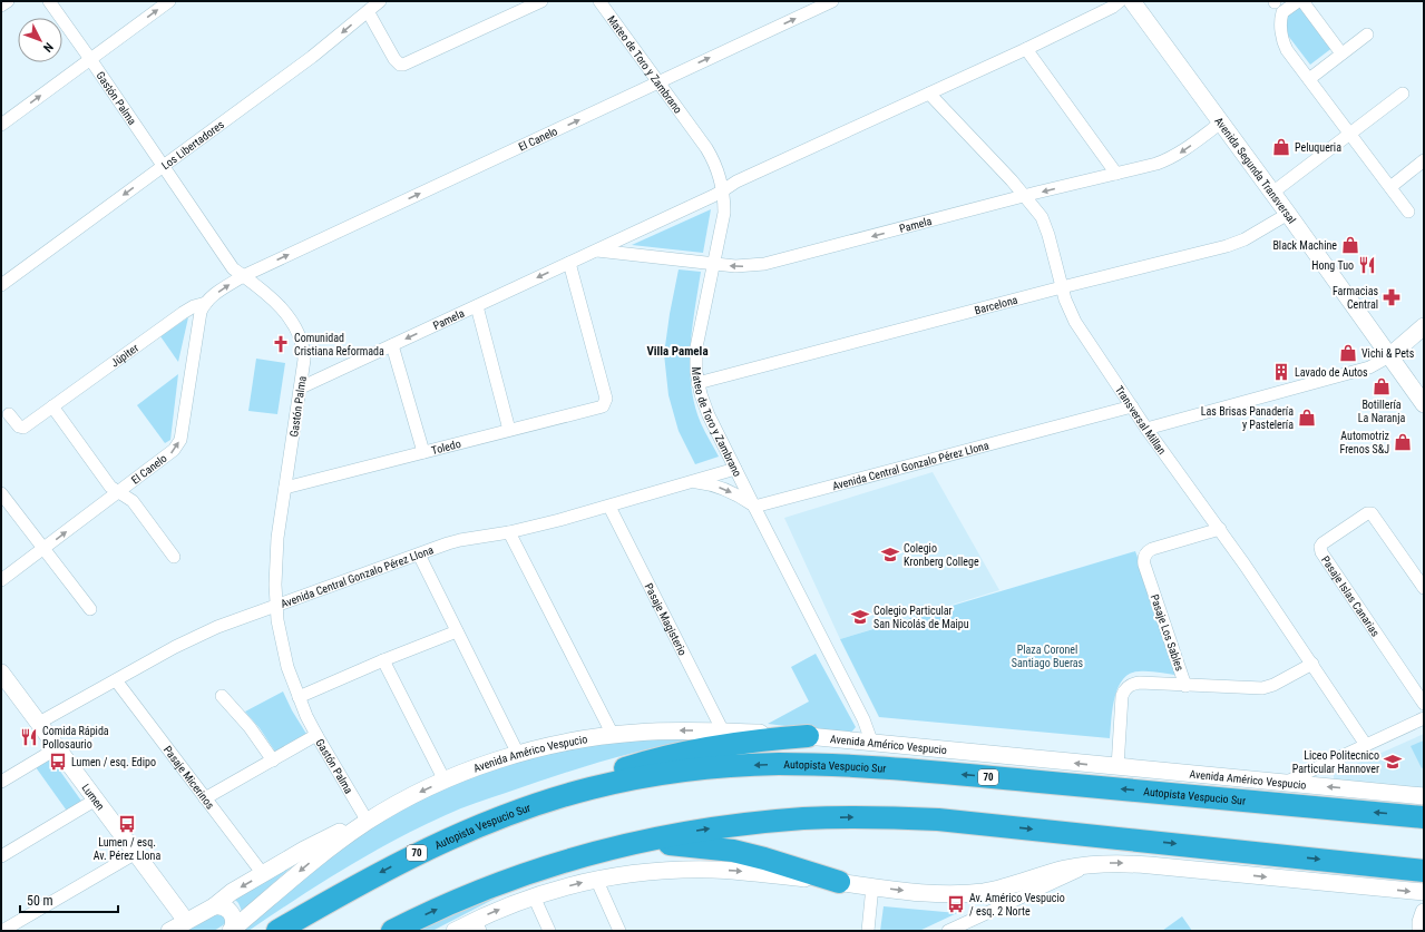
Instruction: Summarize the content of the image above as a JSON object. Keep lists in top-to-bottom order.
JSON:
{
  "streets": {
    "highway": ["Autopista Vespucio Sur", "70"],
    "main road": ["Avenida Segunda Transversal", "Avenida Américo Vespucio", "Lumen"],
    "street": [
      "Mateo de Toro y Zambrano",
      "Gastón Palma",
      "El Canelo",
      "Los Libertadores",
      "Pamela",
      "Barcelona",
      "Júpiter",
      "Transversal Millan",
      "Toledo",
      "Avenida Central Gonzalo Pérez Llona",
      "Pasaje Islas Canarias",
      "Pasaje Magisterio",
      "Pasaje Los Sables",
      "Pasaje Micerinos"
    ]
  },
  "crossings": [
    ["Mateo de Toro y Zambrano", "El Canelo"],
    ["Mateo de Toro y Zambrano", "Pamela"],
    ["Mateo de Toro y Zambrano", "Barcelona"],
    ["Mateo de Toro y Zambrano", "Avenida Central Gonzalo Pérez Llona"],
    ["Mateo de Toro y Zambrano", "Avenida Américo Vespucio"],
    ["Gastón Palma", "El Canelo"],
    ["Gastón Palma", "Los Libertadores"],
    ["Gastón Palma", "Pamela"],
    ["Gastón Palma", "Júpiter"],
    ["Gastón Palma", "Toledo"],
    ["Gastón Palma", "Avenida Central Gonzalo Pérez Llona"],
    ["Gastón Palma", "Avenida Américo Vespucio"],
    ["El Canelo", "Júpiter"],
    ["Avenida Segunda Transversal", "Pamela"],
    ["Avenida Segunda Transversal", "Barcelona"],
    ["Pamela", "Transversal Millan"],
    ["Pamela", "Toledo"],
    ["Barcelona", "Transversal Millan"],
    ["Transversal Millan", "Avenida Central Gonzalo Pérez Llona"],
    ["Transversal Millan", "Pasaje Los Sables"],
    ["Avenida Central Gonzalo Pérez Llona", "Pasaje Magisterio"],
    ["Avenida Central Gonzalo Pérez Llona", "Pasaje Micerinos"],
    ["Avenida Central Gonzalo Pérez Llona", "Lumen"],
    ["Pasaje Magisterio", "Avenida Américo Vespucio"],
    ["Avenida Américo Vespucio", "Pasaje Micerinos"],
    ["Avenida Américo Vespucio", "Lumen"]
  ],
  "one_way": ["El Canelo", "Los Libertadores", "Pamela"],
  "districts": ["Villa Pamela"],
  "parks": ["Plaza Coronel Santiago Bueras"],
  "places": {
    "shop": [
      "Peluqueria",
      "Black Machine",
      "Vichi & Pets",
      "Botillería La Naranja",
      "Las Brisas Panadería y Pastelería",
      "Automotriz Frenos S&J"
    ],
    "restaurant": ["Hong Tuo", "Comida Rápida Pollosaurio"],
    "pharmacy": ["Farmacias Central"],
    "church": ["Comunidad Cristiana Reformada"],
    "building": ["Lavado de Autos"],
    "school or university": ["Colegio Kronberg College", "Colegio Particular San Nicolás de Maipu", "Liceo Politecnico Particular Hannover"],
    "bus stop": ["Lumen / esq. Edipo", "Lumen / esq. Av. Pérez Llona", "Av. Américo Vespucio / esq. 2 Norte"]
  },
  "scale_bar": "50 m",
  "north": "bottom right"
}
